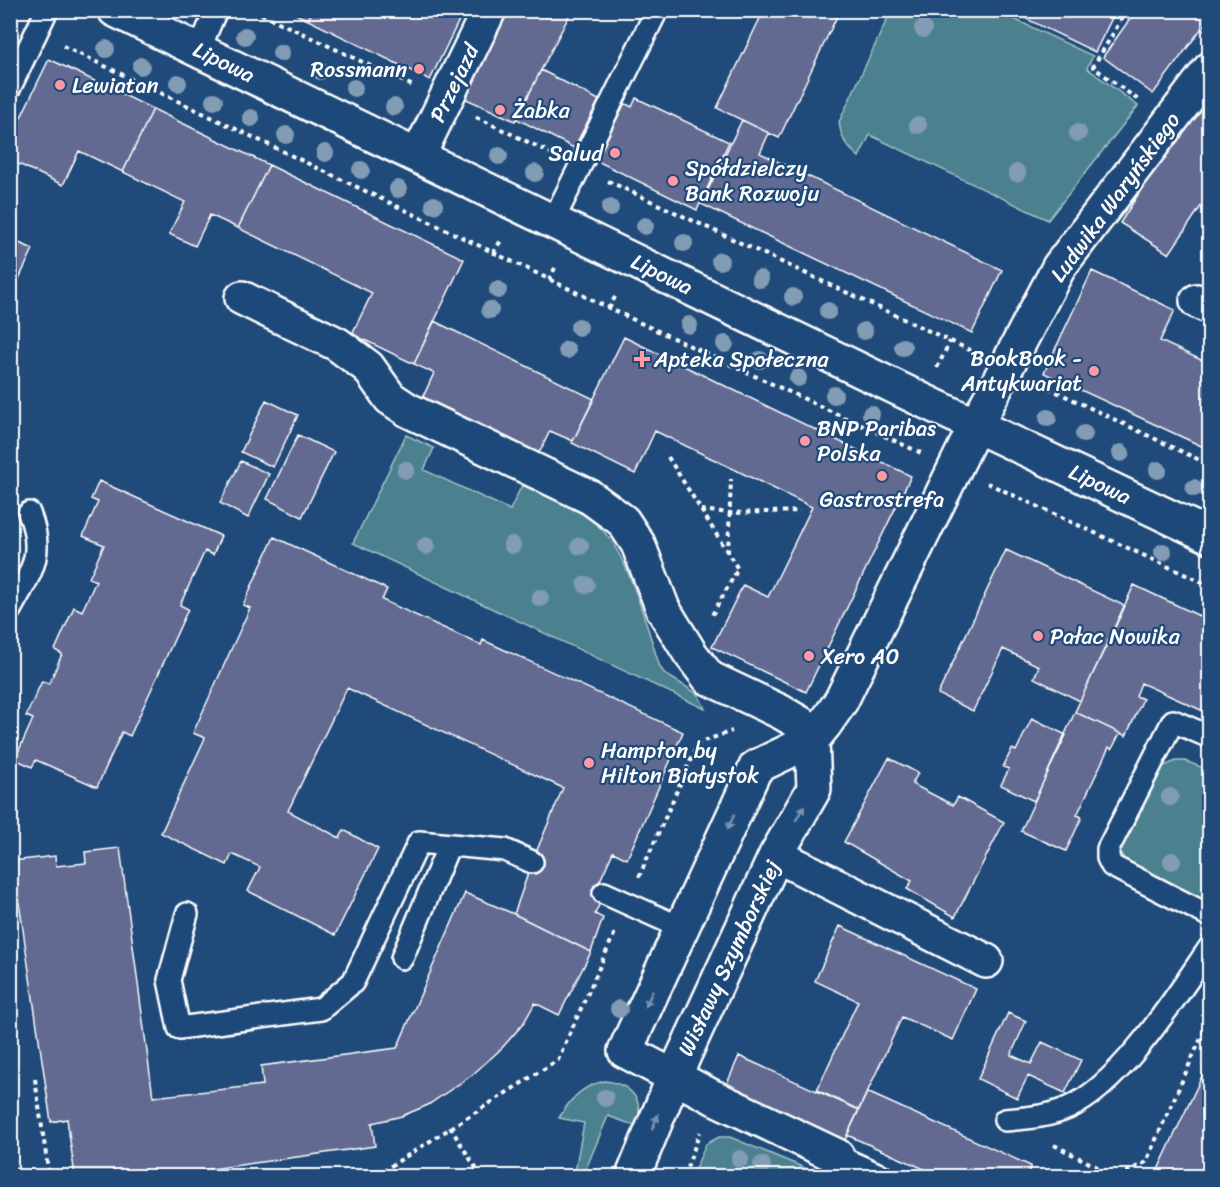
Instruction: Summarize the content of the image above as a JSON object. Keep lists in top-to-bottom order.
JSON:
{
  "streets": {
    "street": [
      "Lipowa",
      "Przejazd",
      "Ludwika Waryńskiego",
      "Wisławy Szymborskiej"
    ]
  },
  "crossings": [
    ["Lipowa", "Przejazd"],
    ["Lipowa", "Ludwika Waryńskiego"]
  ],
  "places": {
    "other": [
      "Rossmann",
      "Lewiatan",
      "Żabka",
      "Salud",
      "Spółdzielczy Bank Rozwoju",
      "BookBook - Antykwariat",
      "BNP Paribas Polska",
      "Gastrostrefa",
      "Pałac Nowika",
      "Xero A0",
      "Hampton by Hilton Białystok"
    ],
    "health": ["Apteka Społeczna"]
  }
}
